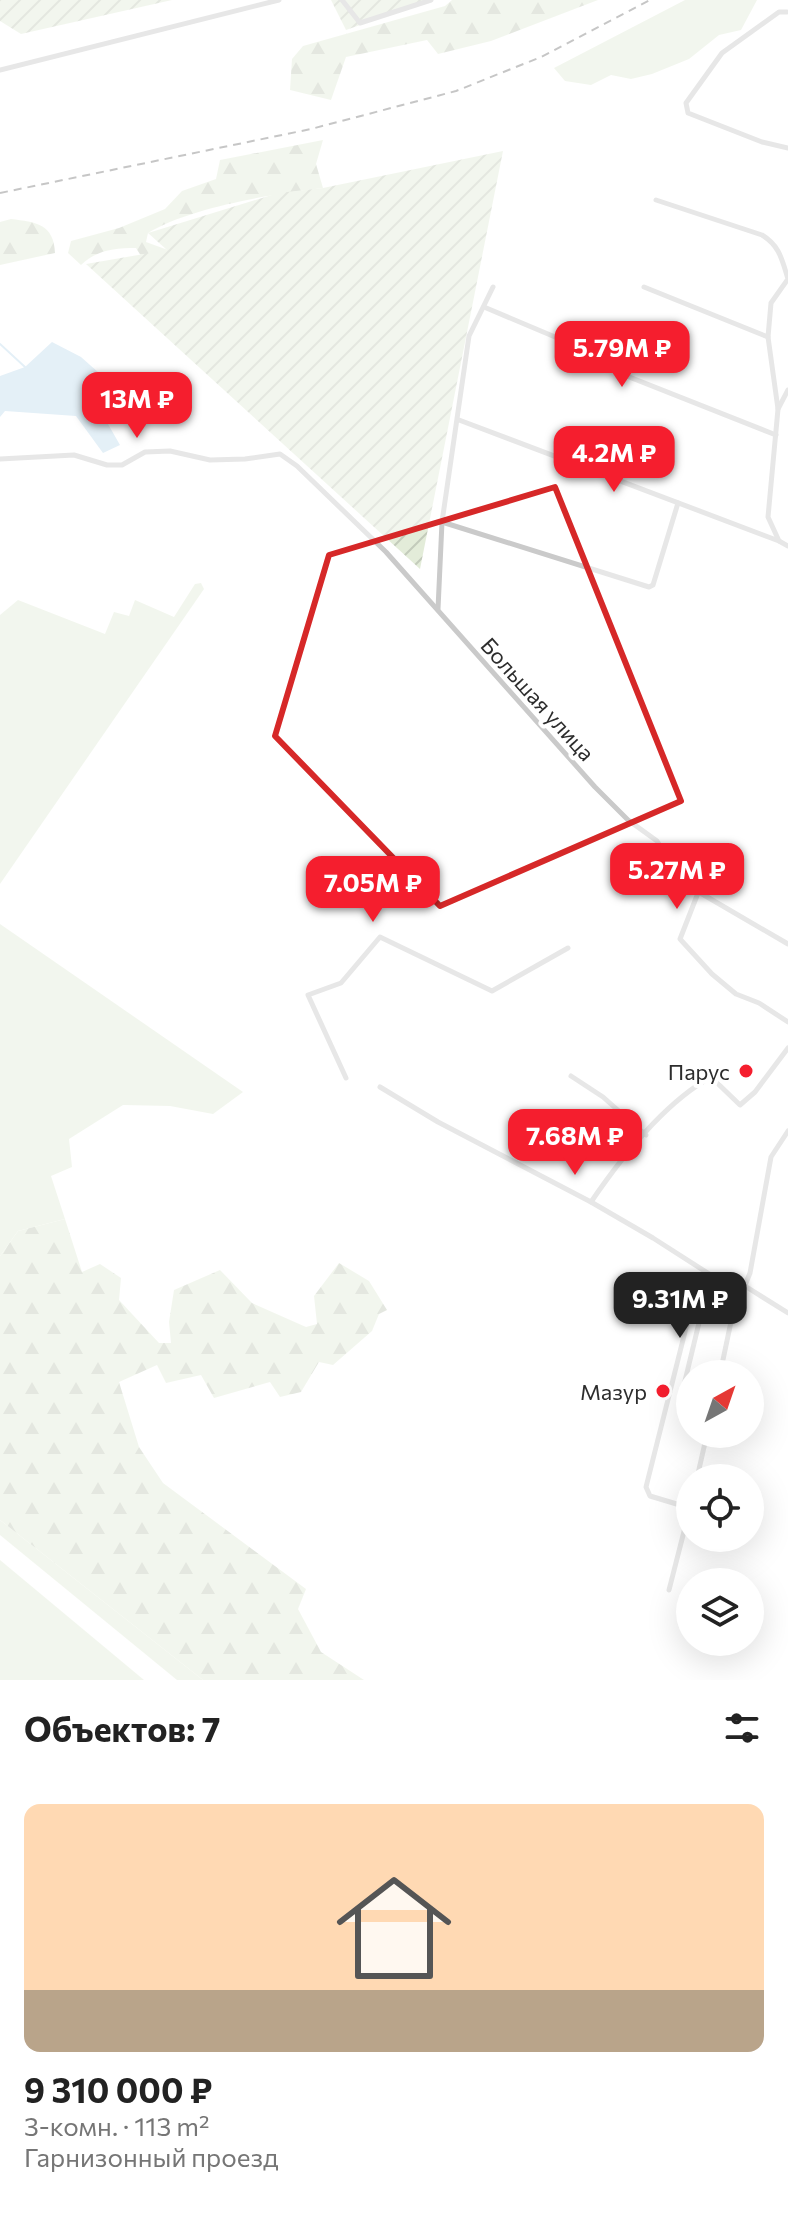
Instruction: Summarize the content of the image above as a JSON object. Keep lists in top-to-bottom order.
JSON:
{
  "streets": {
    "street": ["Большая улица"]
  },
  "places": ["Парус", "Мазур"],
  "north": "top right",
  "page": {
    "price": [
      "5.79M ₽",
      "13M ₽",
      "4.2M ₽",
      "5.27M ₽",
      "7.05M ₽",
      "7.68M ₽",
      "9.31M ₽"
    ],
    "heading": "Объектов: 7",
    "list": [
      {
        "name": "9 310 000 ₽",
        "note": "3-комн. · 113 m² · Гарнизонный проезд"
      }
    ]
  }
}
